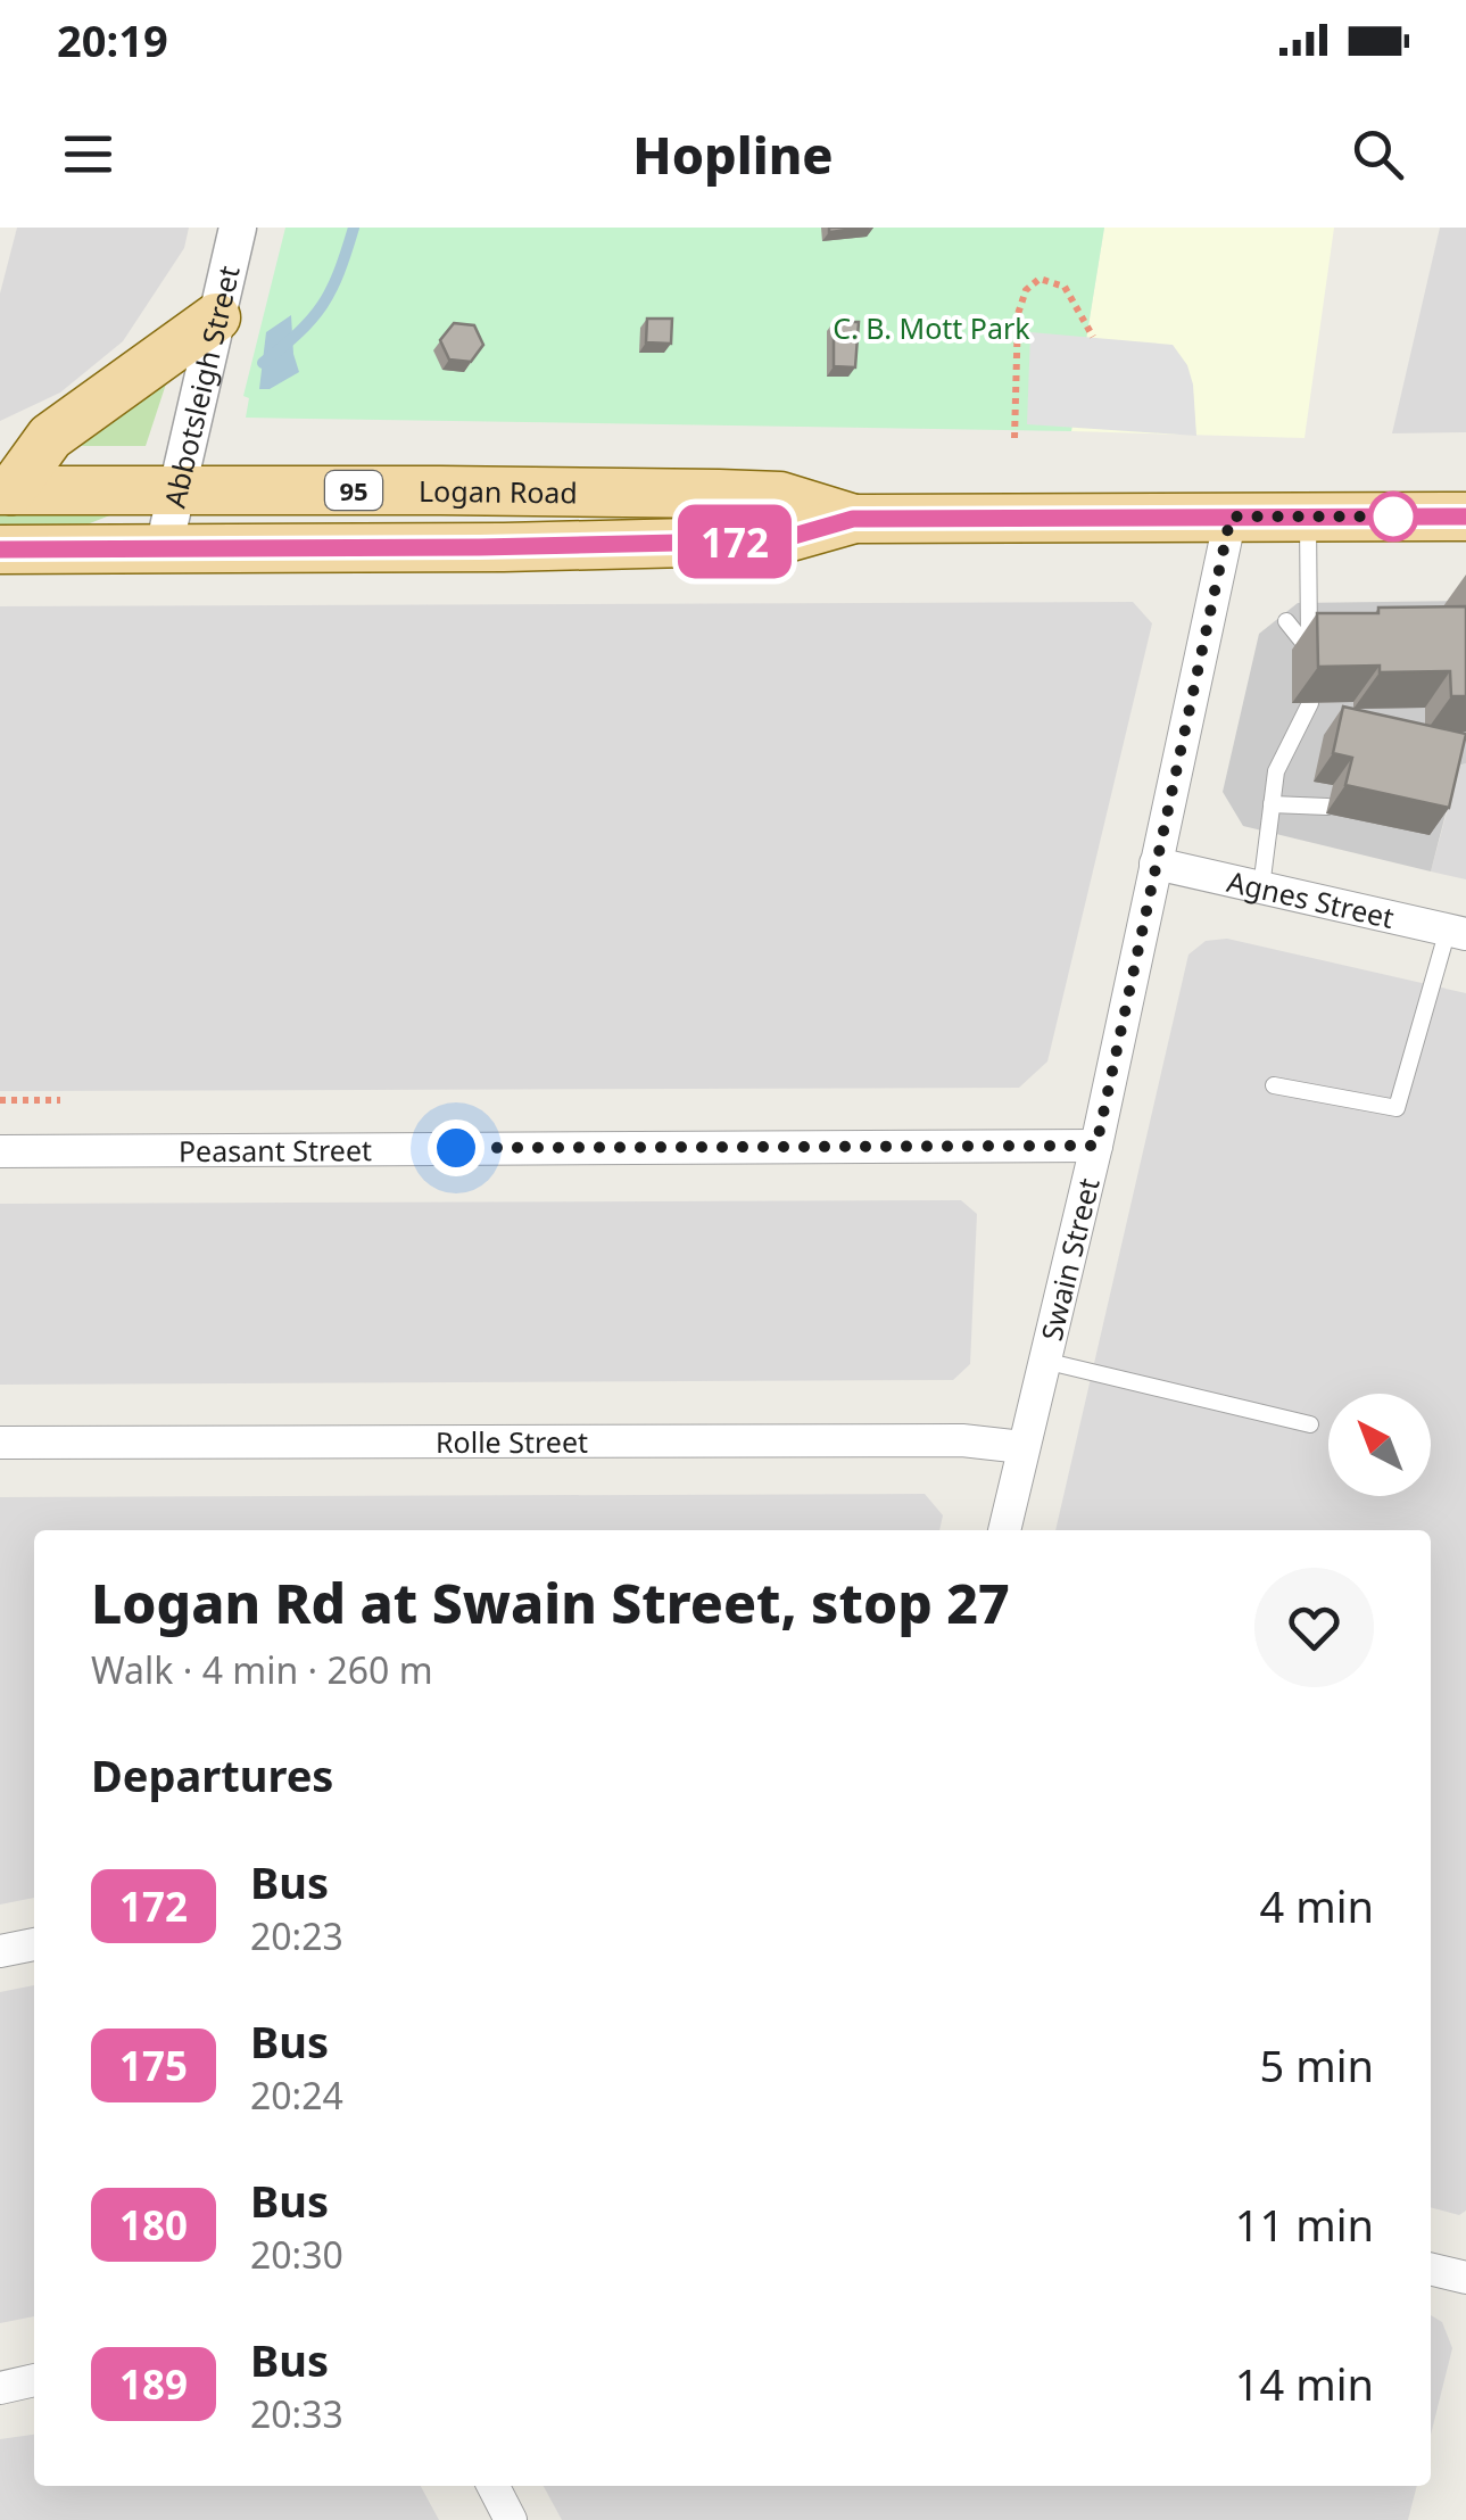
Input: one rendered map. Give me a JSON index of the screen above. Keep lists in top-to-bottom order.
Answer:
{
  "streets": {
    "main road": ["95", "Logan Road"],
    "street": [
      "Abbotsleigh Street",
      "Agnes Street",
      "Peasant Street",
      "Swain Street",
      "Rolle Street"
    ]
  },
  "crossings": [
    ["Abbotsleigh Street", "Logan Road"],
    ["Logan Road", "Swain Street"],
    ["Agnes Street", "Swain Street"],
    ["Peasant Street", "Swain Street"],
    ["Swain Street", "Rolle Street"]
  ],
  "parks": ["C. B. Mott Park"],
  "lines": ["bus line 172"],
  "north": "top left",
  "page": {
    "status": "20:19",
    "header": "Hopline",
    "on_map": "172",
    "heading": [
      ["Logan Rd at Swain Street, stop 27", "Walk · 4 min · 260 m"],
      "Departures"
    ],
    "list": [
      {
        "mark": "172",
        "name": "Bus",
        "note": "20:23",
        "value": "4 min"
      },
      {
        "mark": "175",
        "name": "Bus",
        "note": "20:24",
        "value": "5 min"
      },
      {
        "mark": "180",
        "name": "Bus",
        "note": "20:30",
        "value": "11 min"
      },
      {
        "mark": "189",
        "name": "Bus",
        "note": "20:33",
        "value": "14 min"
      }
    ]
  }
}
